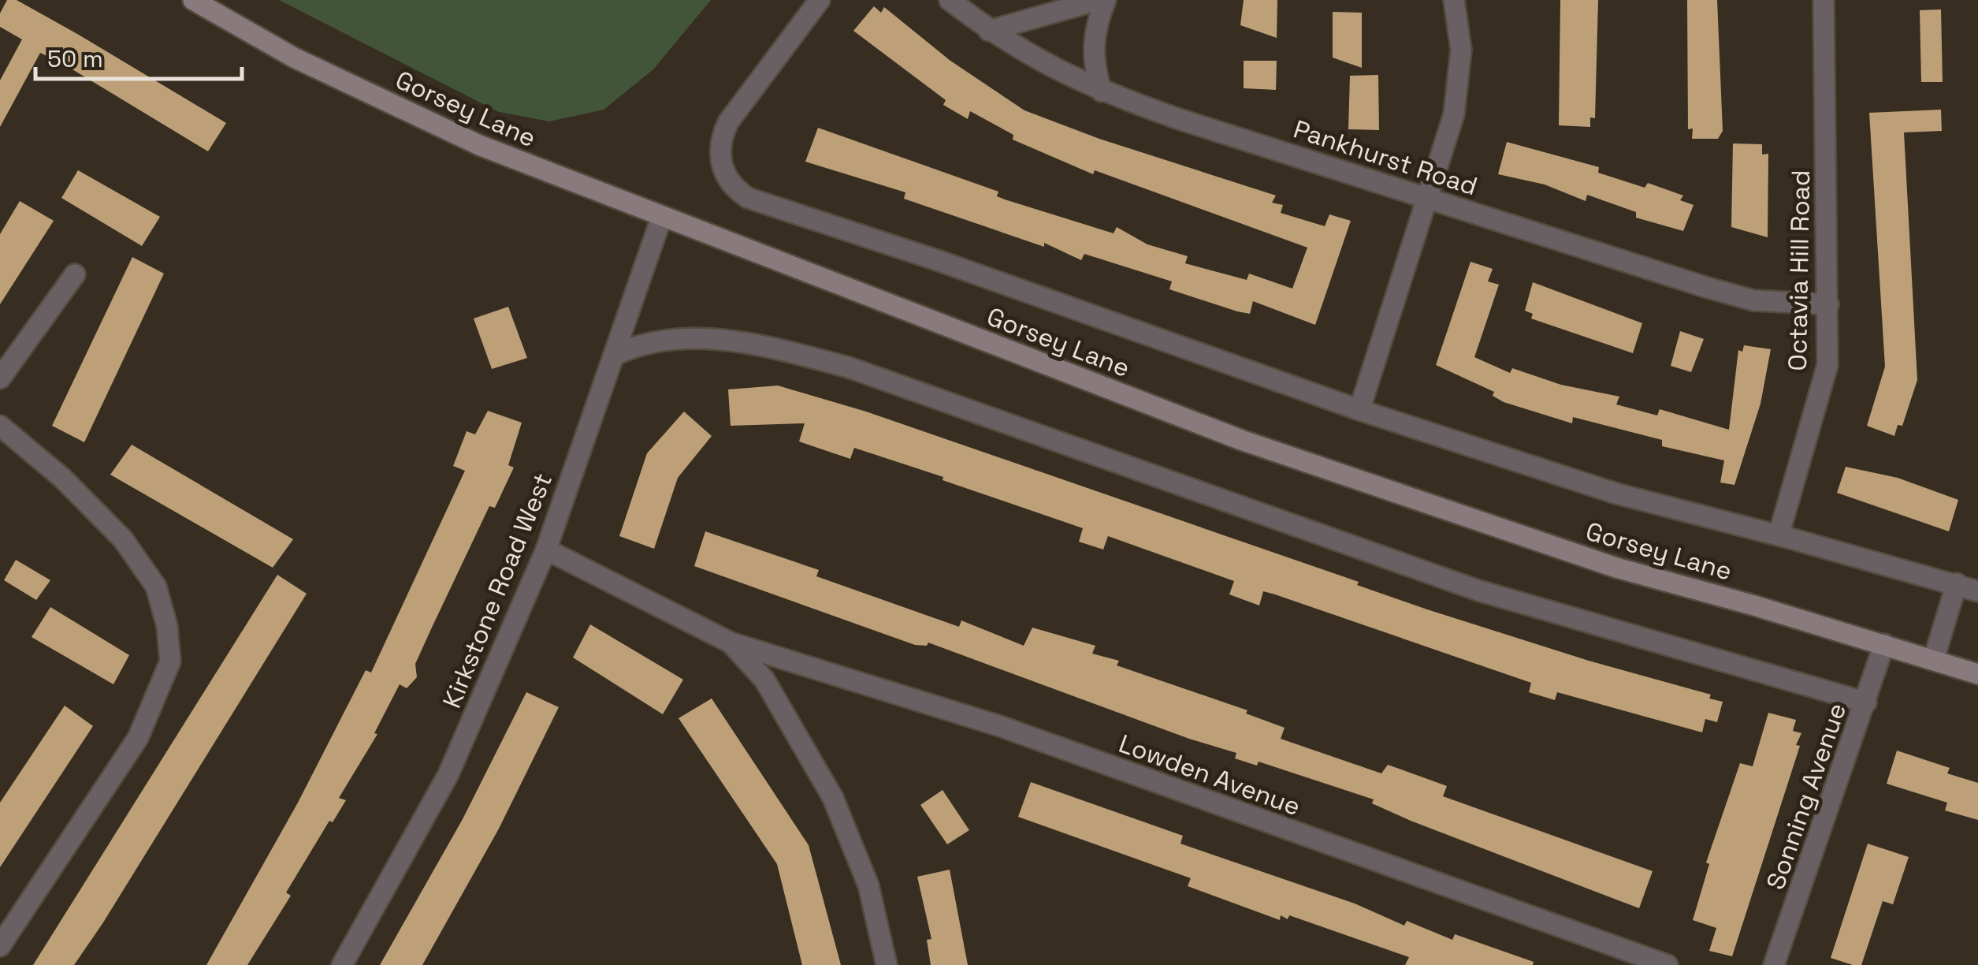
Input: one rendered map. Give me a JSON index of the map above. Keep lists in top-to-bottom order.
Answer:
{
  "streets": {
    "main road": ["Gorsey Lane"],
    "street": [
      "Pankhurst Road",
      "Octavia Hill Road",
      "Kirkstone Road West",
      "Lowden Avenue",
      "Sonning Avenue"
    ]
  },
  "crossings": [
    ["Gorsey Lane", "Octavia Hill Road"],
    ["Gorsey Lane", "Kirkstone Road West"],
    ["Gorsey Lane", "Sonning Avenue"],
    ["Pankhurst Road", "Octavia Hill Road"]
  ],
  "scale_bar": "50 m"
}
